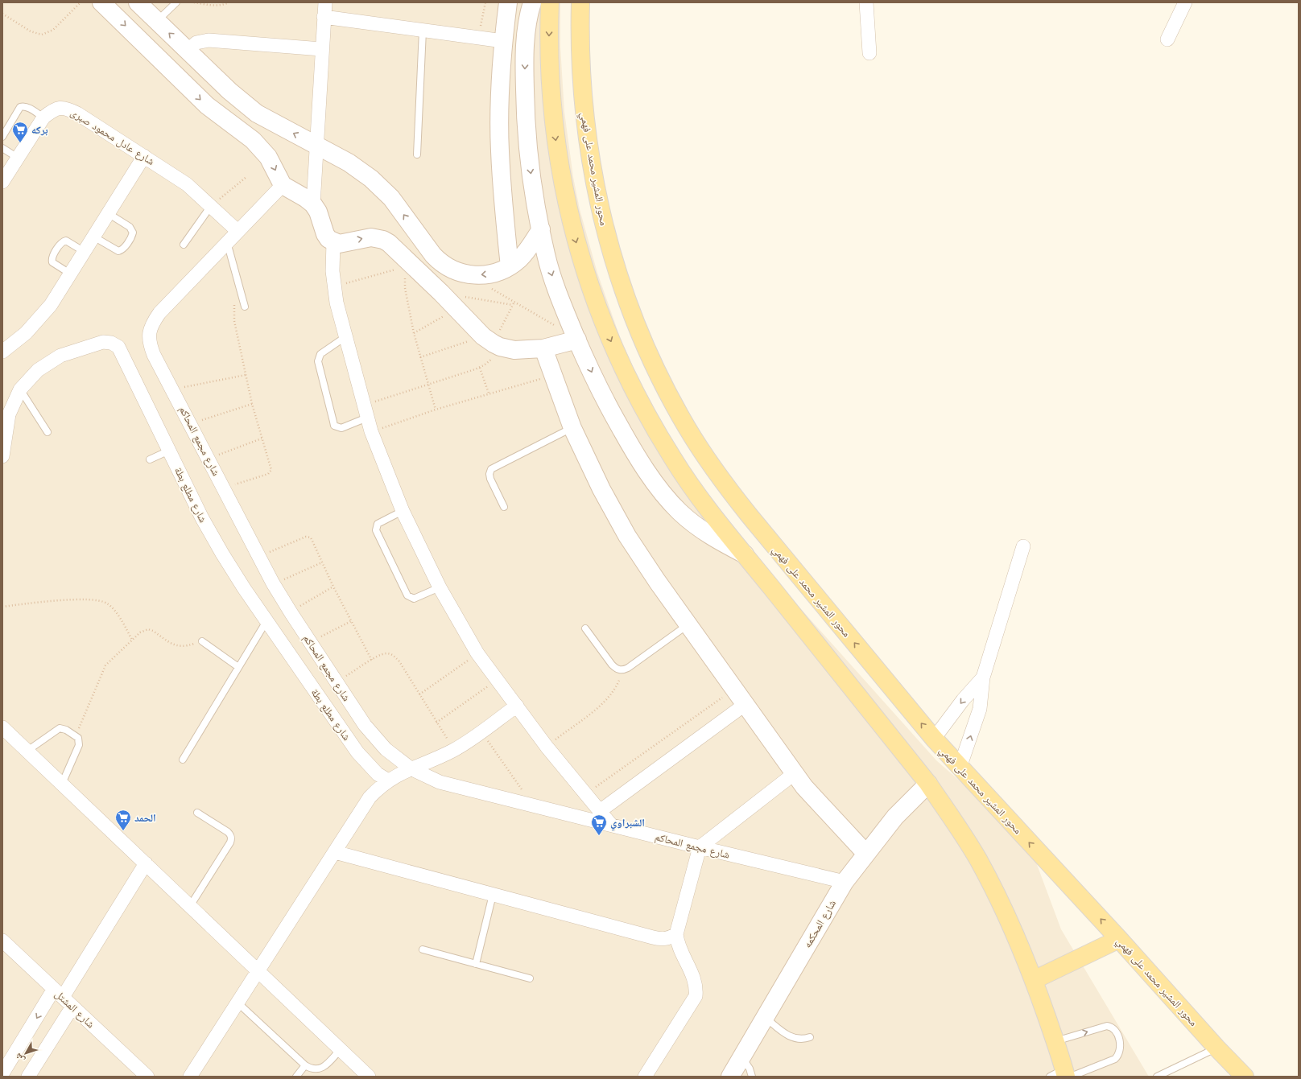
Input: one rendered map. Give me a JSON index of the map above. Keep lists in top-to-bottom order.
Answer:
{
  "streets": {
    "main road": ["محور المشير محمد على فهمي"],
    "street": [
      "شارع عادل محمود صبرى",
      "شارع مجمع المحاكم",
      "شارع مطلع بطة",
      "شارع المحكمه",
      "شارع المشتل"
    ]
  },
  "crossings": [
    ["شارع عادل محمود صبرى", "شارع مجمع المحاكم"],
    ["شارع مجمع المحاكم", "شارع المحكمه"]
  ],
  "places": {
    "supermarket": ["بركه", "الحمد", "الشبراوي"]
  },
  "north": "bottom left"
}
